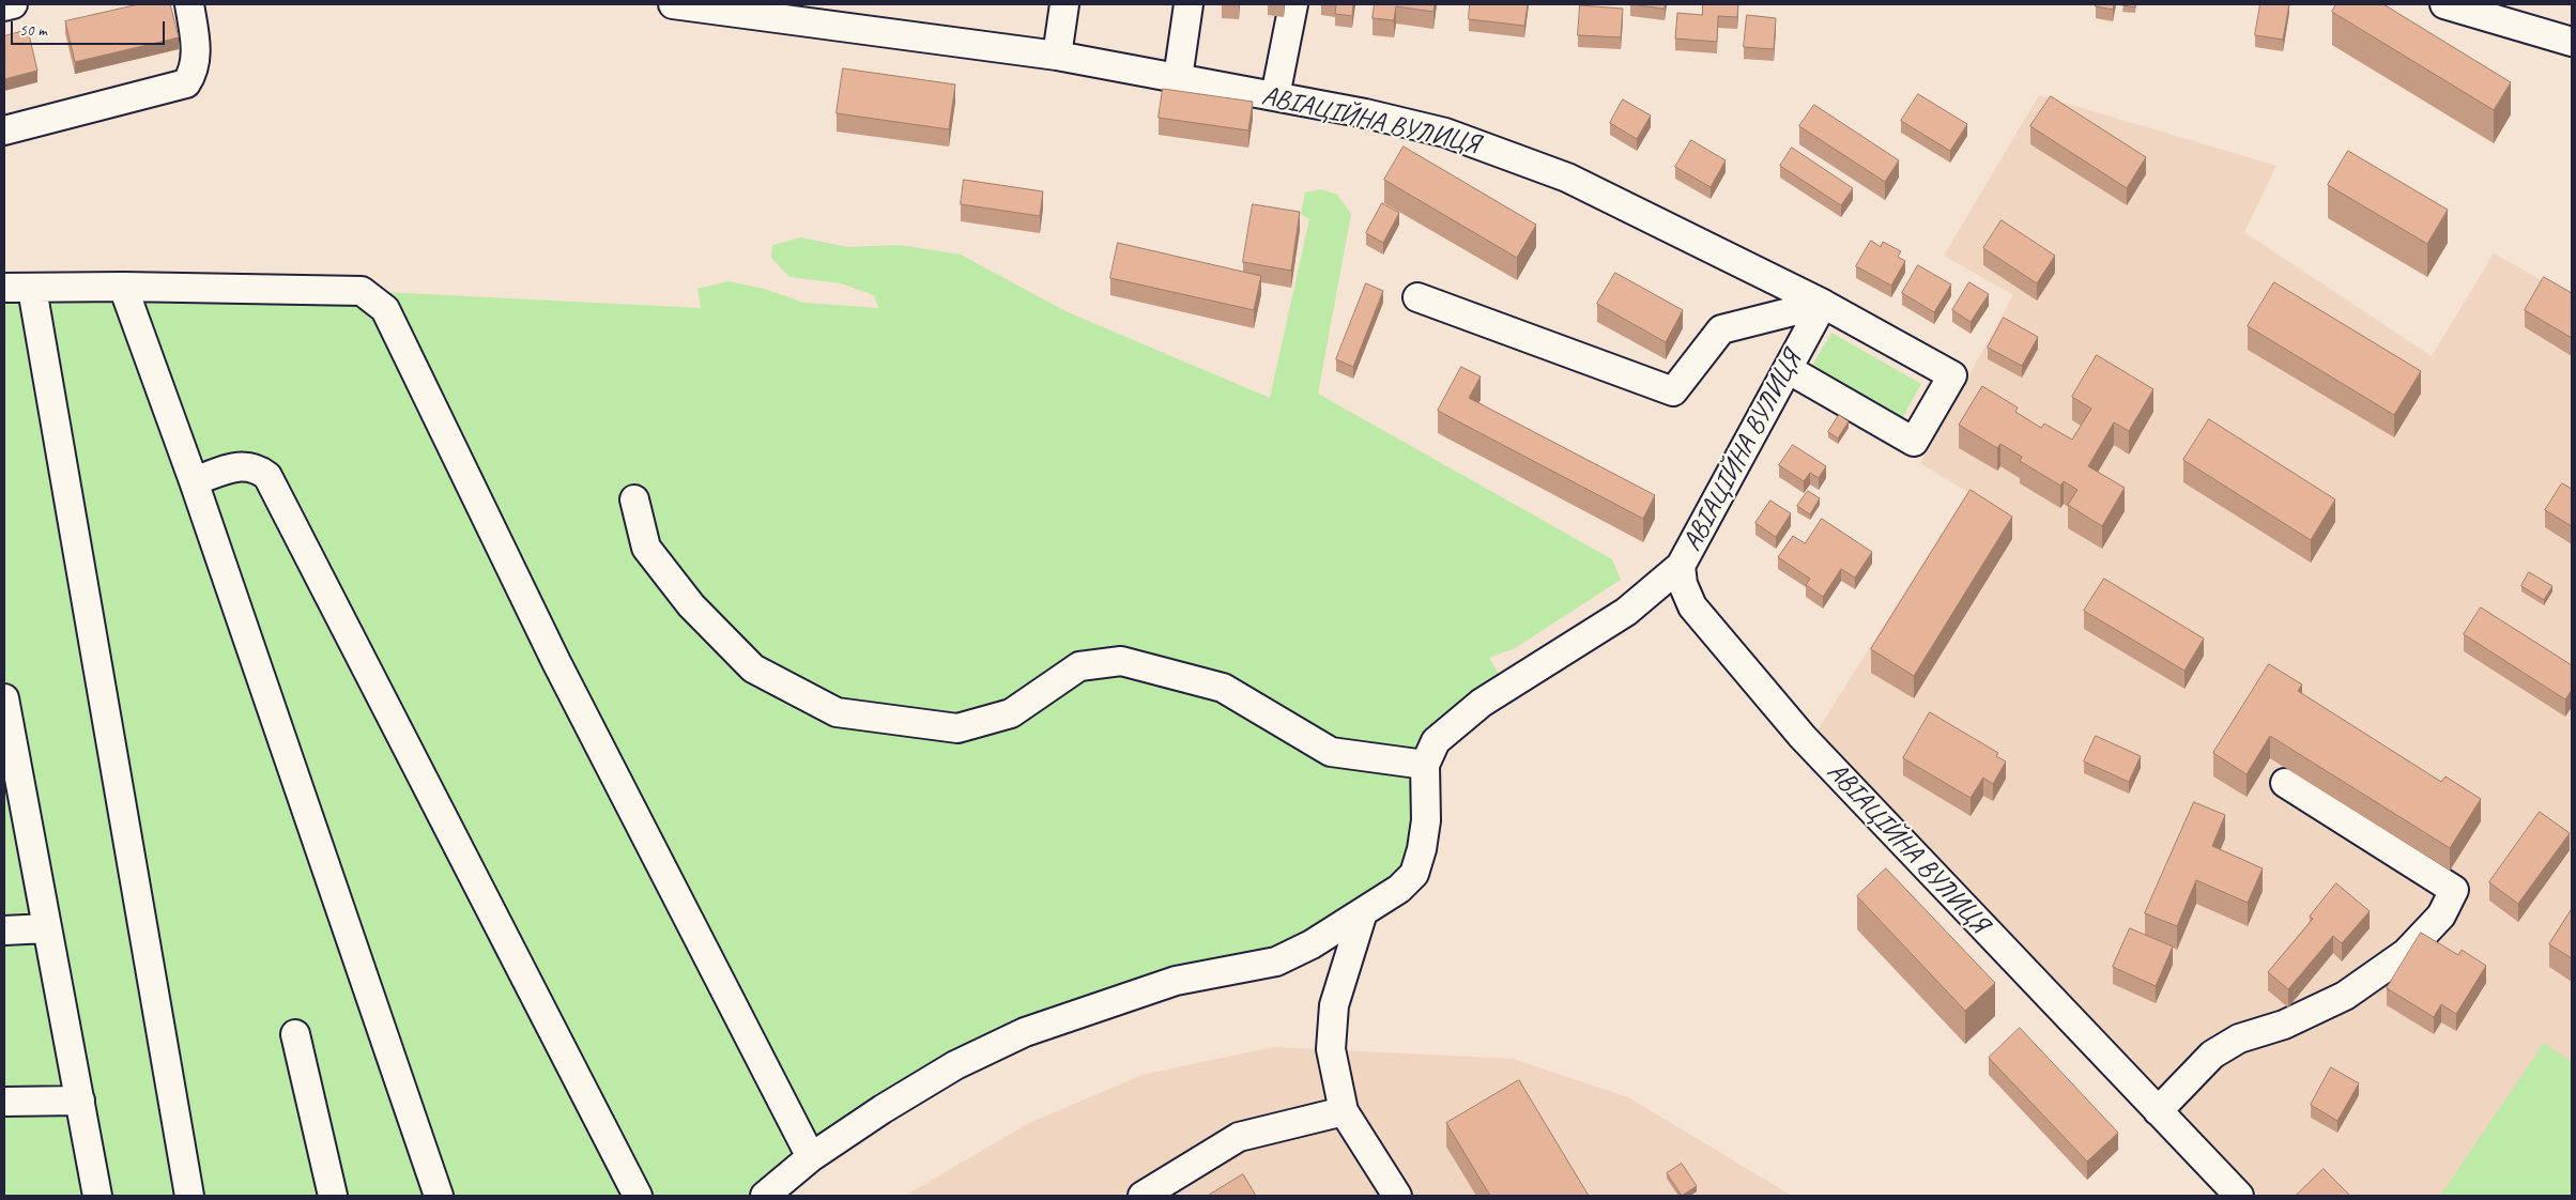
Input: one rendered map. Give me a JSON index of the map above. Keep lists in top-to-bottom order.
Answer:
{
  "streets": {
    "street": ["АВІАЦІЙНА ВУЛИЦЯ"]
  },
  "scale_bar": "50 m"
}
